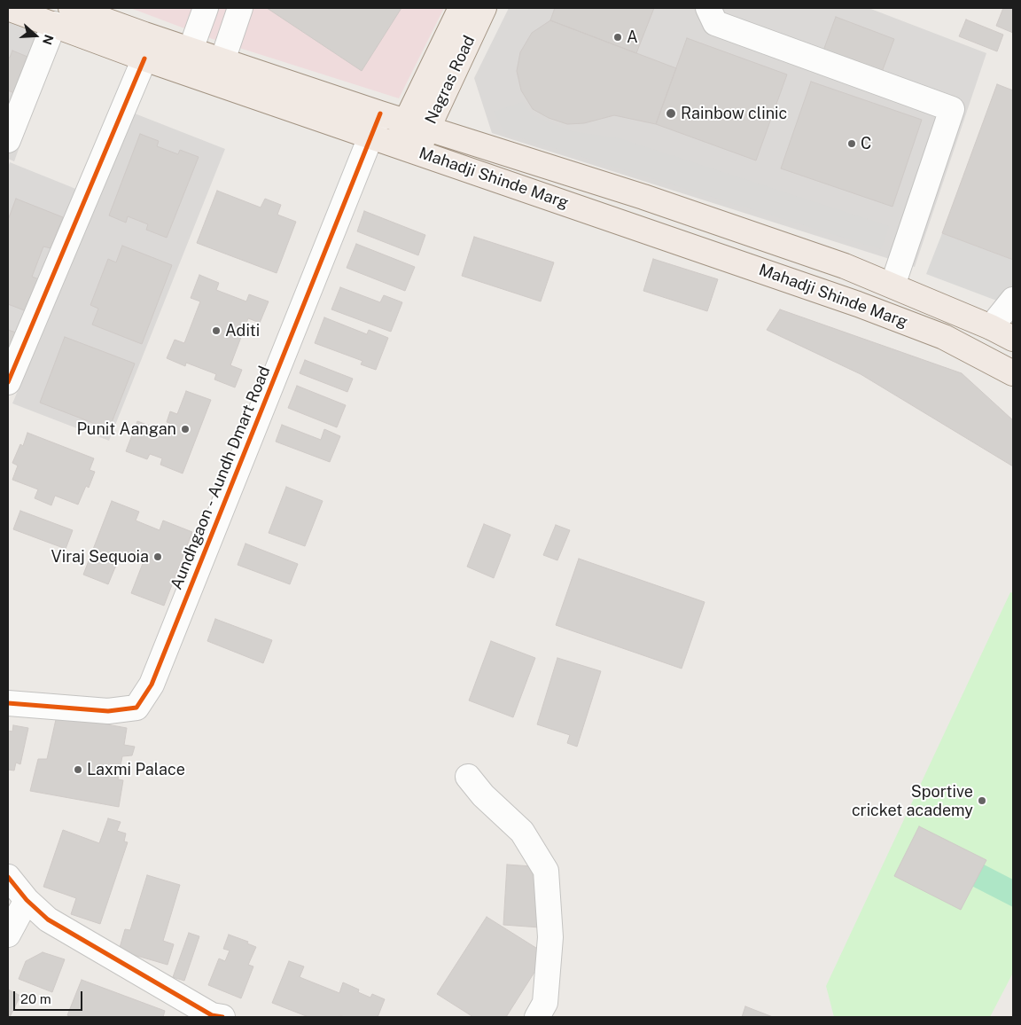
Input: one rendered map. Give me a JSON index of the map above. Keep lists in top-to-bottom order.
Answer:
{
  "streets": {
    "main road": ["Nagras Road", "Mahadji Shinde Marg"],
    "street": ["Aundhgaon - Aundh Dmart Road"]
  },
  "crossings": [
    ["Nagras Road", "Mahadji Shinde Marg"],
    ["Mahadji Shinde Marg", "Aundhgaon - Aundh Dmart Road"]
  ],
  "places": [
    "A",
    "Rainbow clinic",
    "C",
    "Aditi",
    "Punit Aangan",
    "Viraj Sequoia",
    "Laxmi Palace",
    "Sportive cricket academy"
  ],
  "scale_bar": "20 m",
  "north": "right"
}
